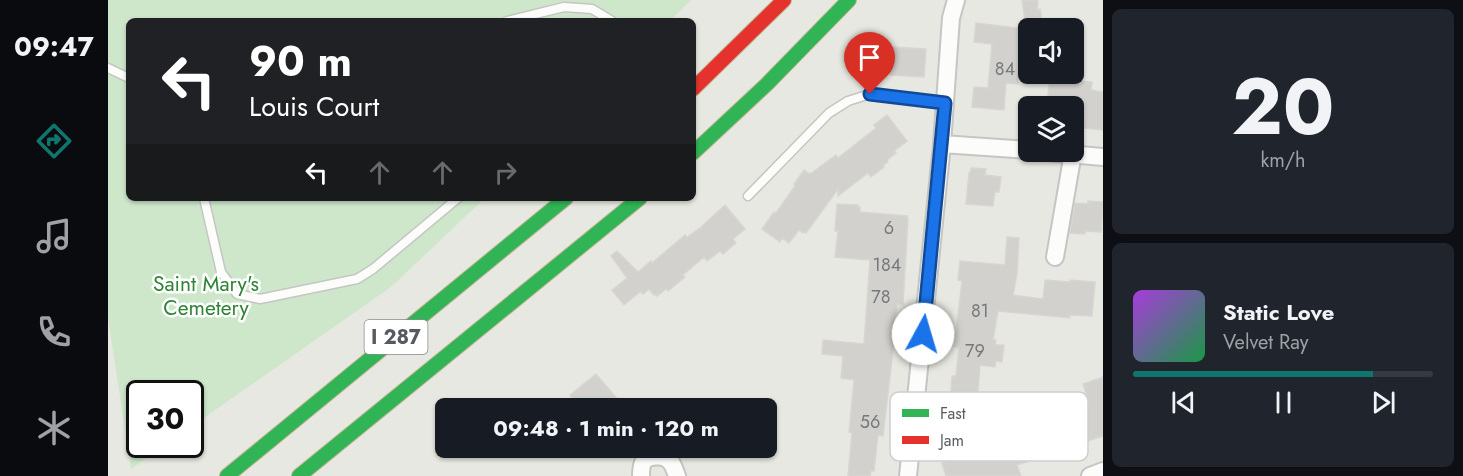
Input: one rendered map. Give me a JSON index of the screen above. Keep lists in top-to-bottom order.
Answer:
{
  "streets": {
    "highway": ["I 287"]
  },
  "parks": ["Saint Mary's Cemetery"],
  "house_numbers": [
    "84",
    "6",
    "184",
    "78",
    "81",
    "79",
    "56"
  ],
  "legend": ["Fast", "Jam"],
  "page": {
    "tabs": "09:47",
    "tile": ["20", "km/h"],
    "turn": ["90 m", "Louis Court"],
    "song": ["Static Love", "Velvet Ray"],
    "limit": "30",
    "trip": "09:48 · 1 min · 120 m"
  }
}
